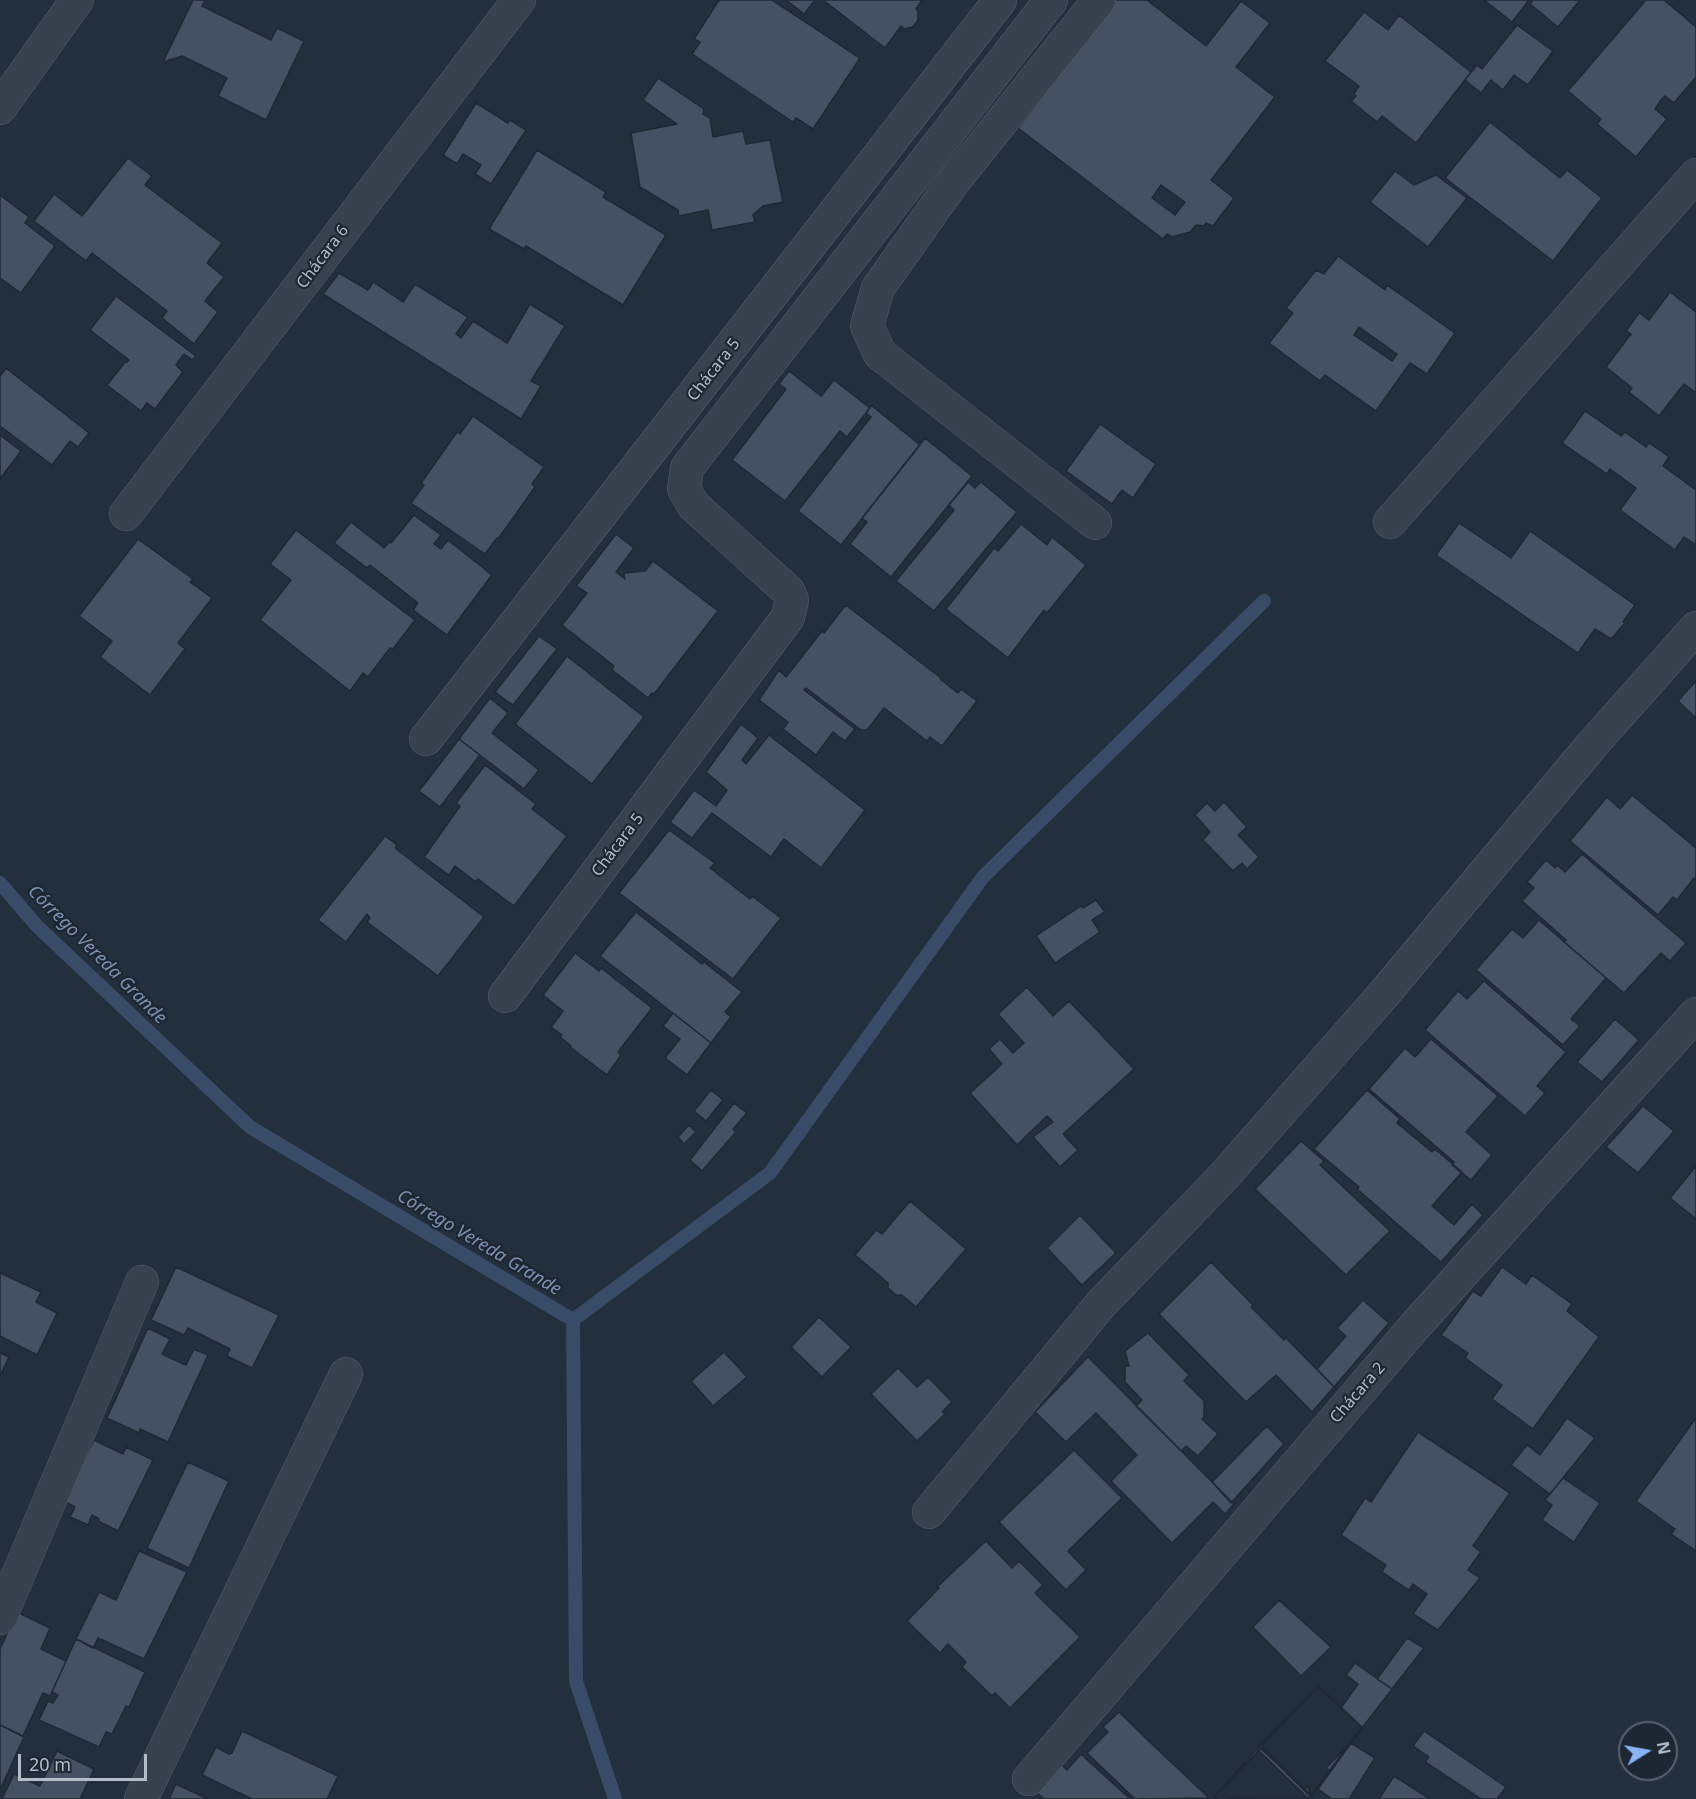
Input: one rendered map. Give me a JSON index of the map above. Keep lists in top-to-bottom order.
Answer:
{
  "streets": {
    "street": ["Chácara 6", "Chácara 5", "Chácara 2"]
  },
  "water": ["Córrego Vereda Grande"],
  "scale_bar": "20 m",
  "north": "right"
}
